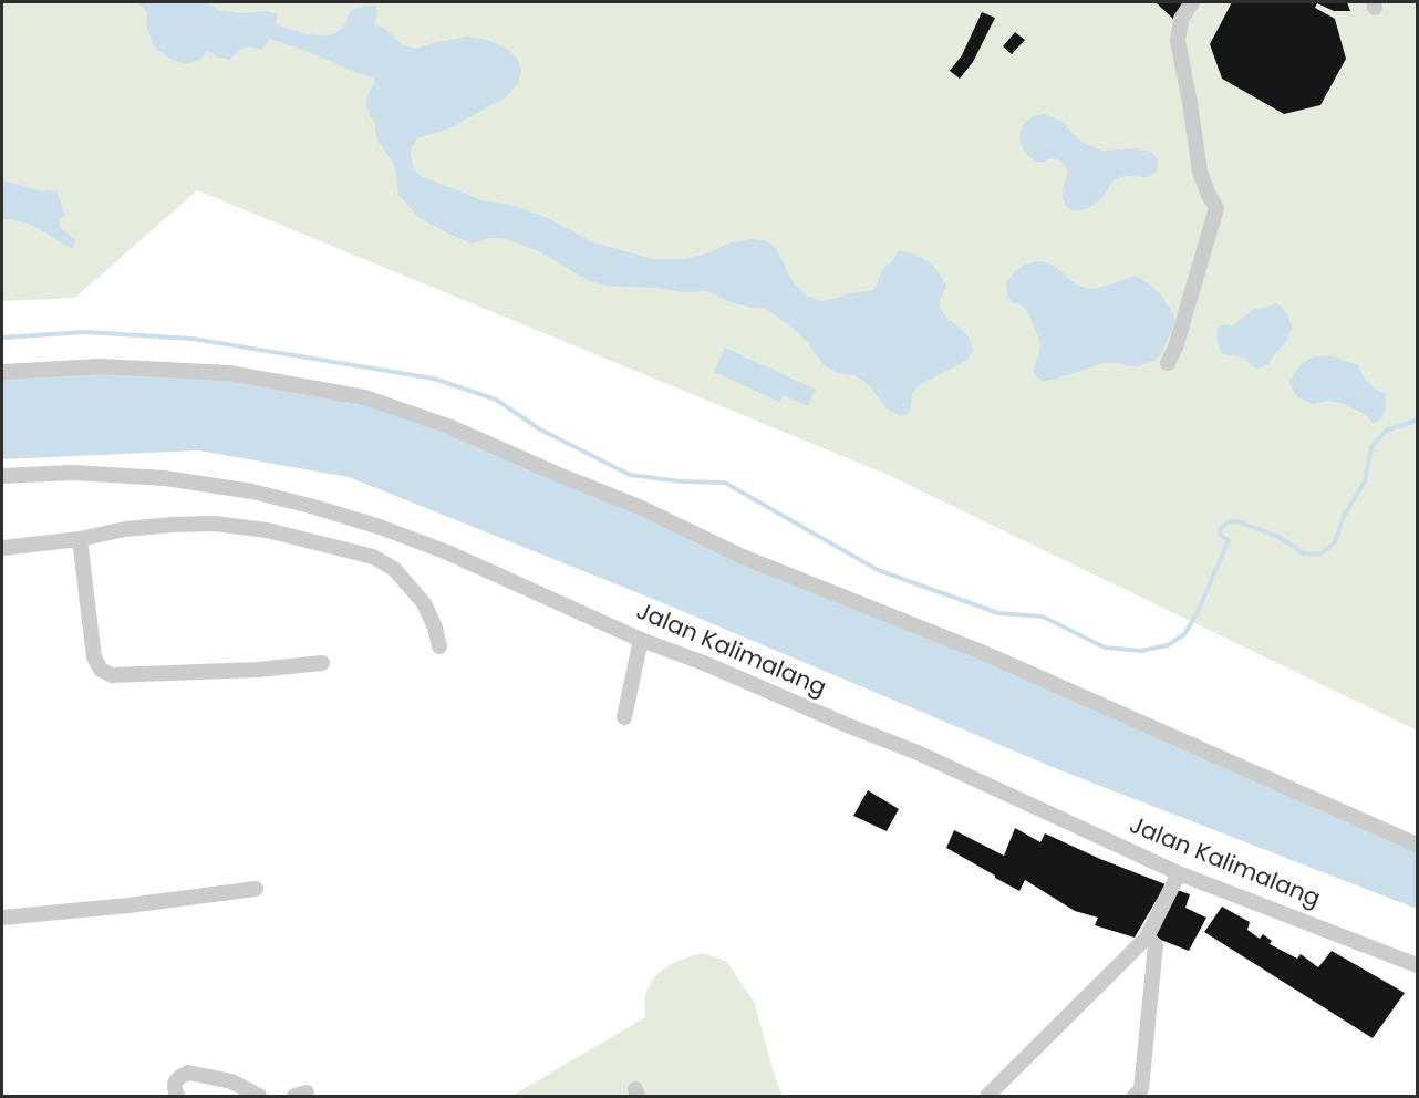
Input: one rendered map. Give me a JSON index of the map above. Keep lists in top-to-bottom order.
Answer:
{
  "streets": {
    "street": ["Jalan Kalimalang"]
  }
}
